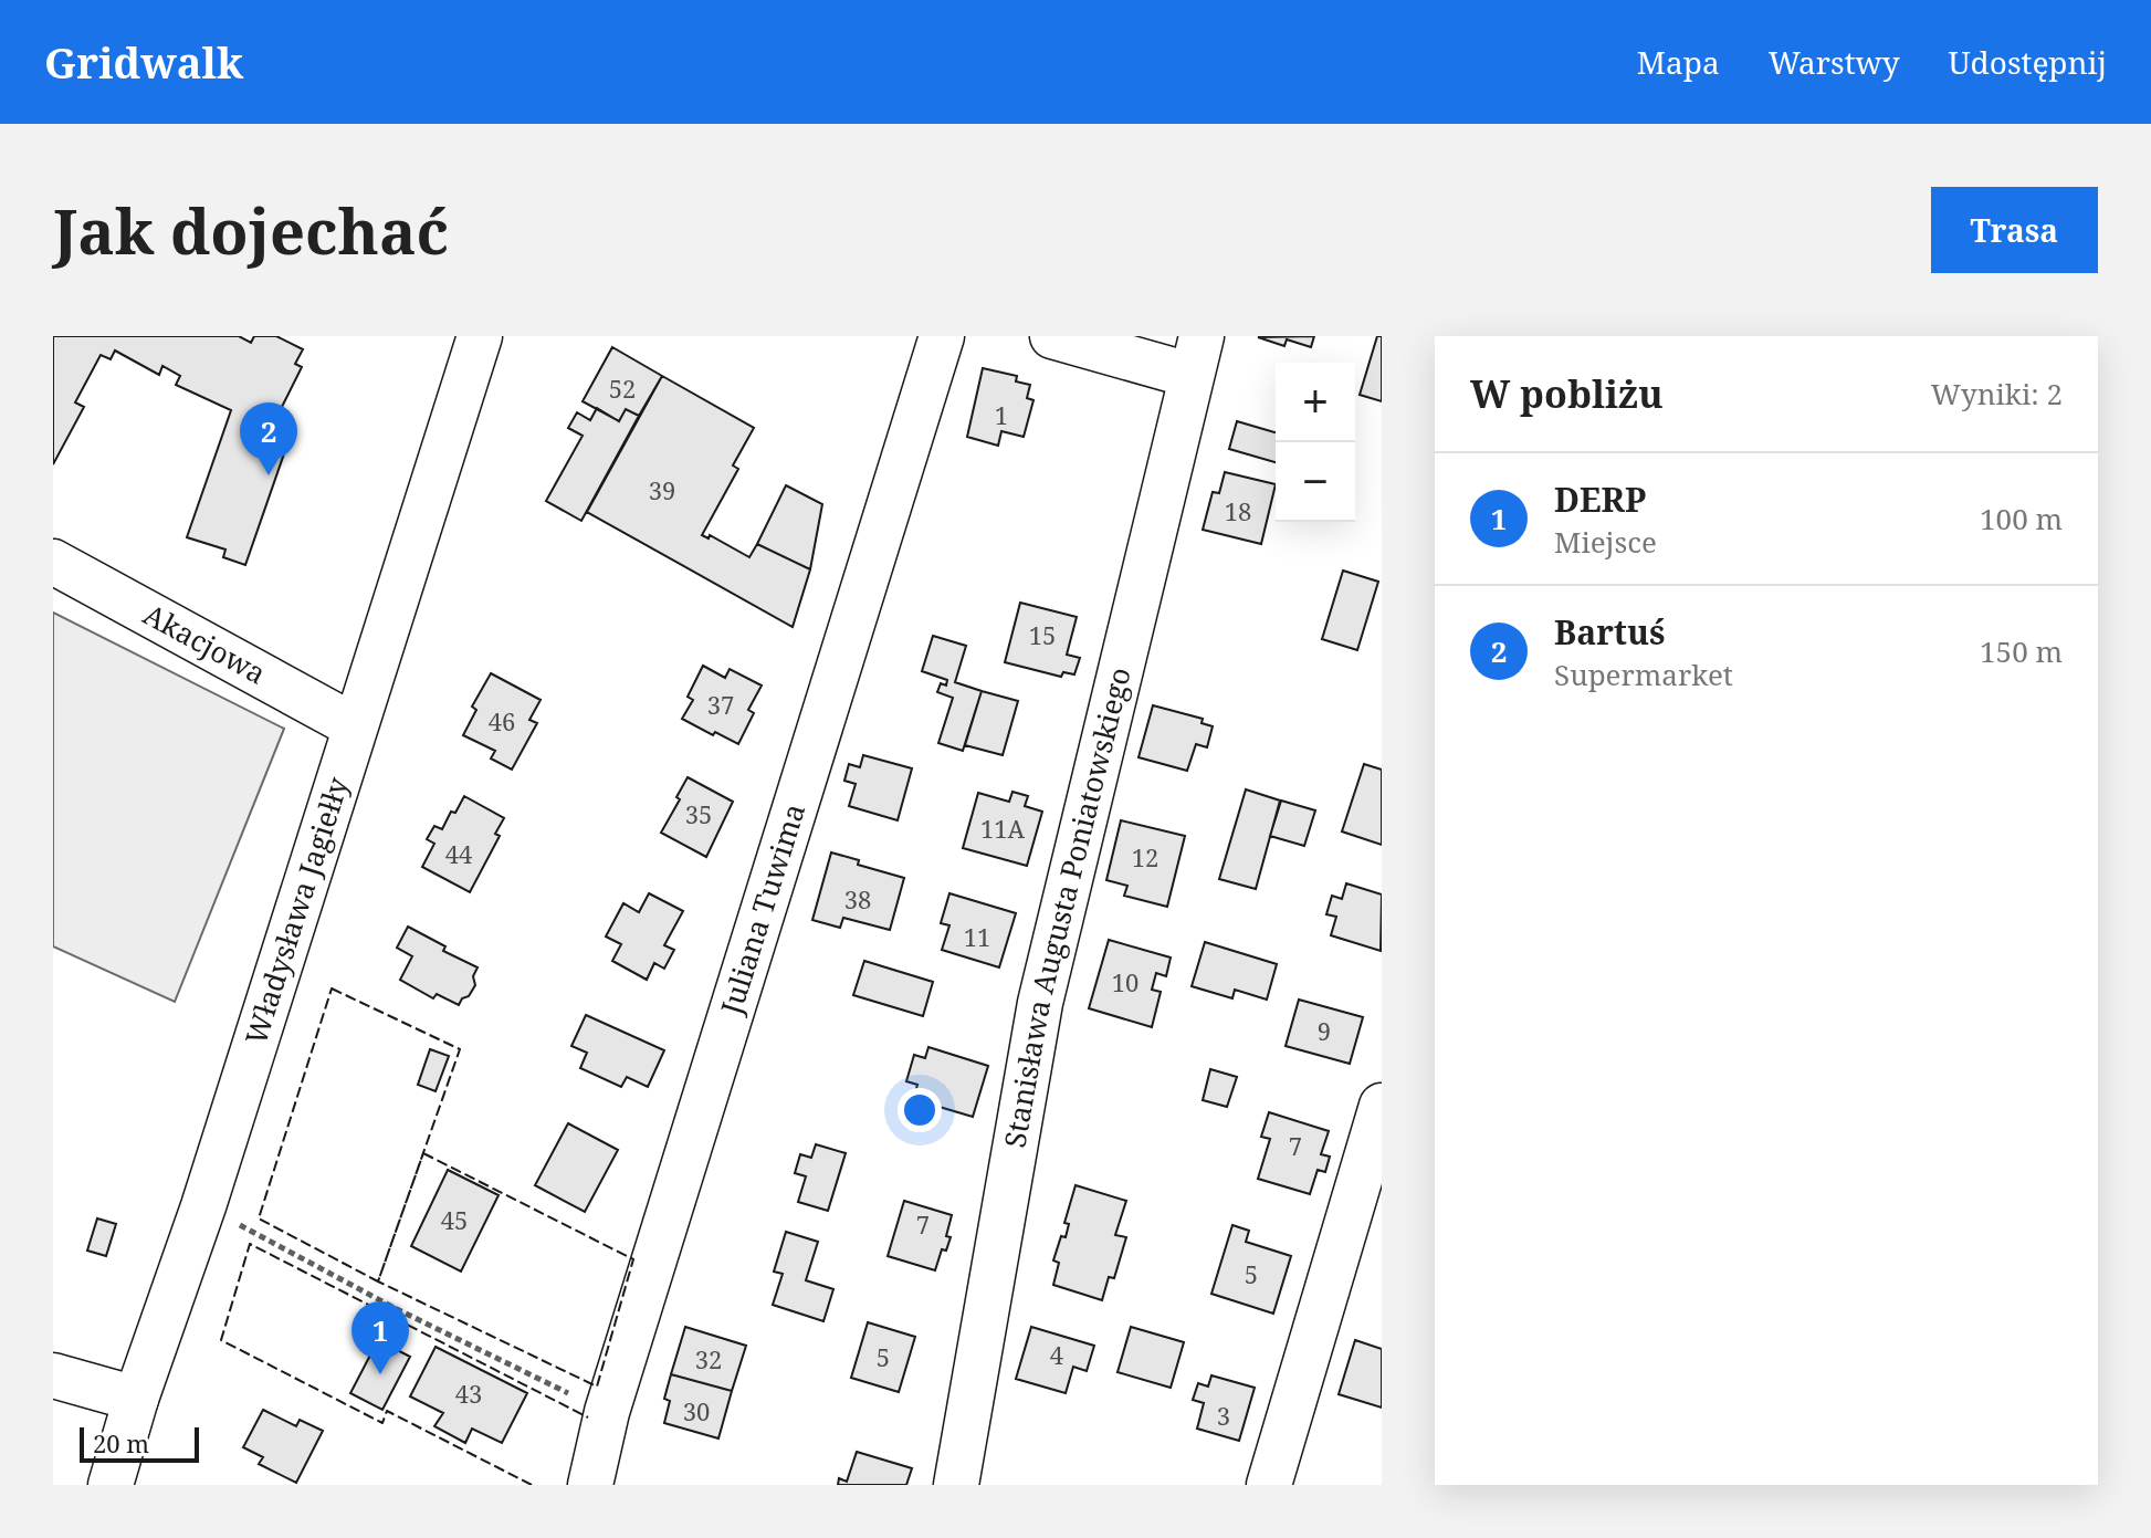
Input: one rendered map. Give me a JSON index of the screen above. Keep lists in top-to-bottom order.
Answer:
{
  "streets": {
    "street": [
      "Akacjowa",
      "Stanisława Augusta Poniatowskiego",
      "Juliana Tuwima",
      "Władysława Jagiełły"
    ]
  },
  "crossings": [
    ["Akacjowa", "Władysława Jagiełły"]
  ],
  "house_numbers": [
    "52",
    "1",
    "39",
    "18",
    "15",
    "37",
    "46",
    "35",
    "11A",
    "44",
    "12",
    "38",
    "11",
    "10",
    "9",
    "7",
    "45",
    "7",
    "5",
    "4",
    "5",
    "32",
    "43",
    "30",
    "3"
  ],
  "scale_bar": "20 m",
  "page": {
    "header": "Gridwalk",
    "nav": ["Mapa", "Warstwy", "Udostępnij"],
    "buttons": "Trasa",
    "title": "Jak dojechać",
    "heading": ["W pobliżu", "Wyniki: 2"],
    "map_buttons": ["+", "−"],
    "pins": ["2", "1"],
    "list": [
      {
        "mark": "1",
        "name": "DERP",
        "note": "Miejsce",
        "value": "100 m"
      },
      {
        "mark": "2",
        "name": "Bartuś",
        "note": "Supermarket",
        "value": "150 m"
      }
    ],
    "scale": "20 m"
  }
}
